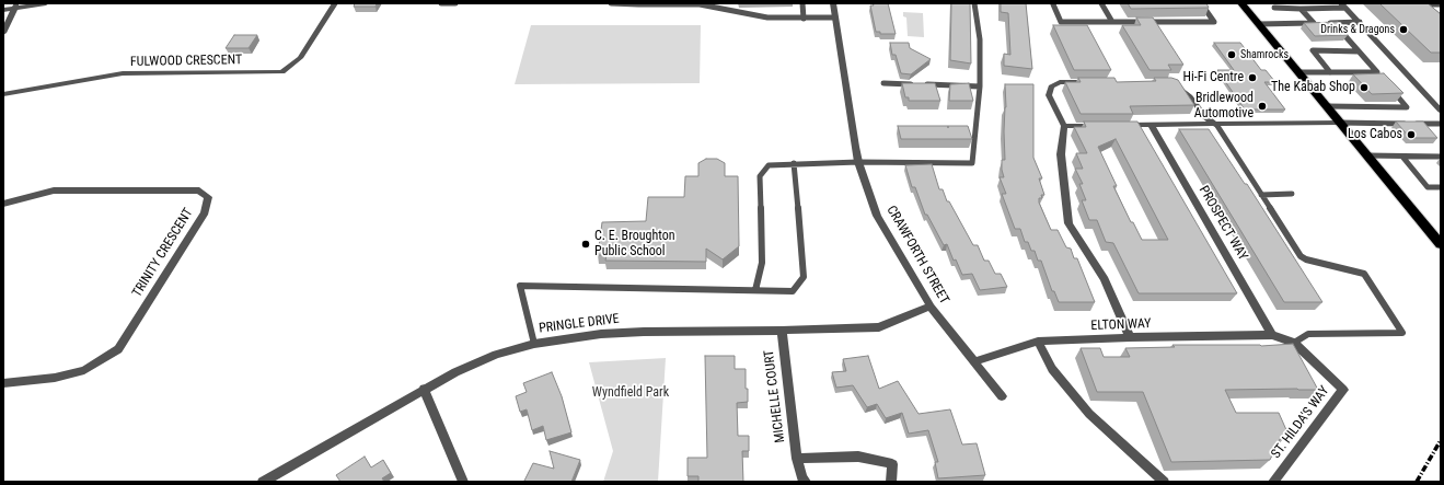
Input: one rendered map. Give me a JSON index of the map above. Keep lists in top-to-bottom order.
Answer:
{
  "streets": {
    "street": [
      "FULWOOD CRESCENT",
      "PROSPECT WAY",
      "TRINITY CRESCENT",
      "CRAWFORTH STREET",
      "PRINGLE DRIVE",
      "ELTON WAY",
      "MICHELLE COURT",
      "ST. HILDA'S WAY"
    ]
  },
  "crossings": [
    ["PROSPECT WAY", "ELTON WAY"],
    ["PROSPECT WAY", "ST. HILDA'S WAY"],
    ["CRAWFORTH STREET", "PRINGLE DRIVE"],
    ["CRAWFORTH STREET", "ELTON WAY"],
    ["PRINGLE DRIVE", "MICHELLE COURT"],
    ["ELTON WAY", "ST. HILDA'S WAY"]
  ],
  "parks": ["Wyndfield Park"],
  "places": [
    "Drinks & Dragons",
    "Shamrocks",
    "Hi-Fi Centre",
    "The Kabab Shop",
    "Bridlewood Automotive",
    "Los Cabos",
    "C. E. Broughton Public School"
  ]
}
